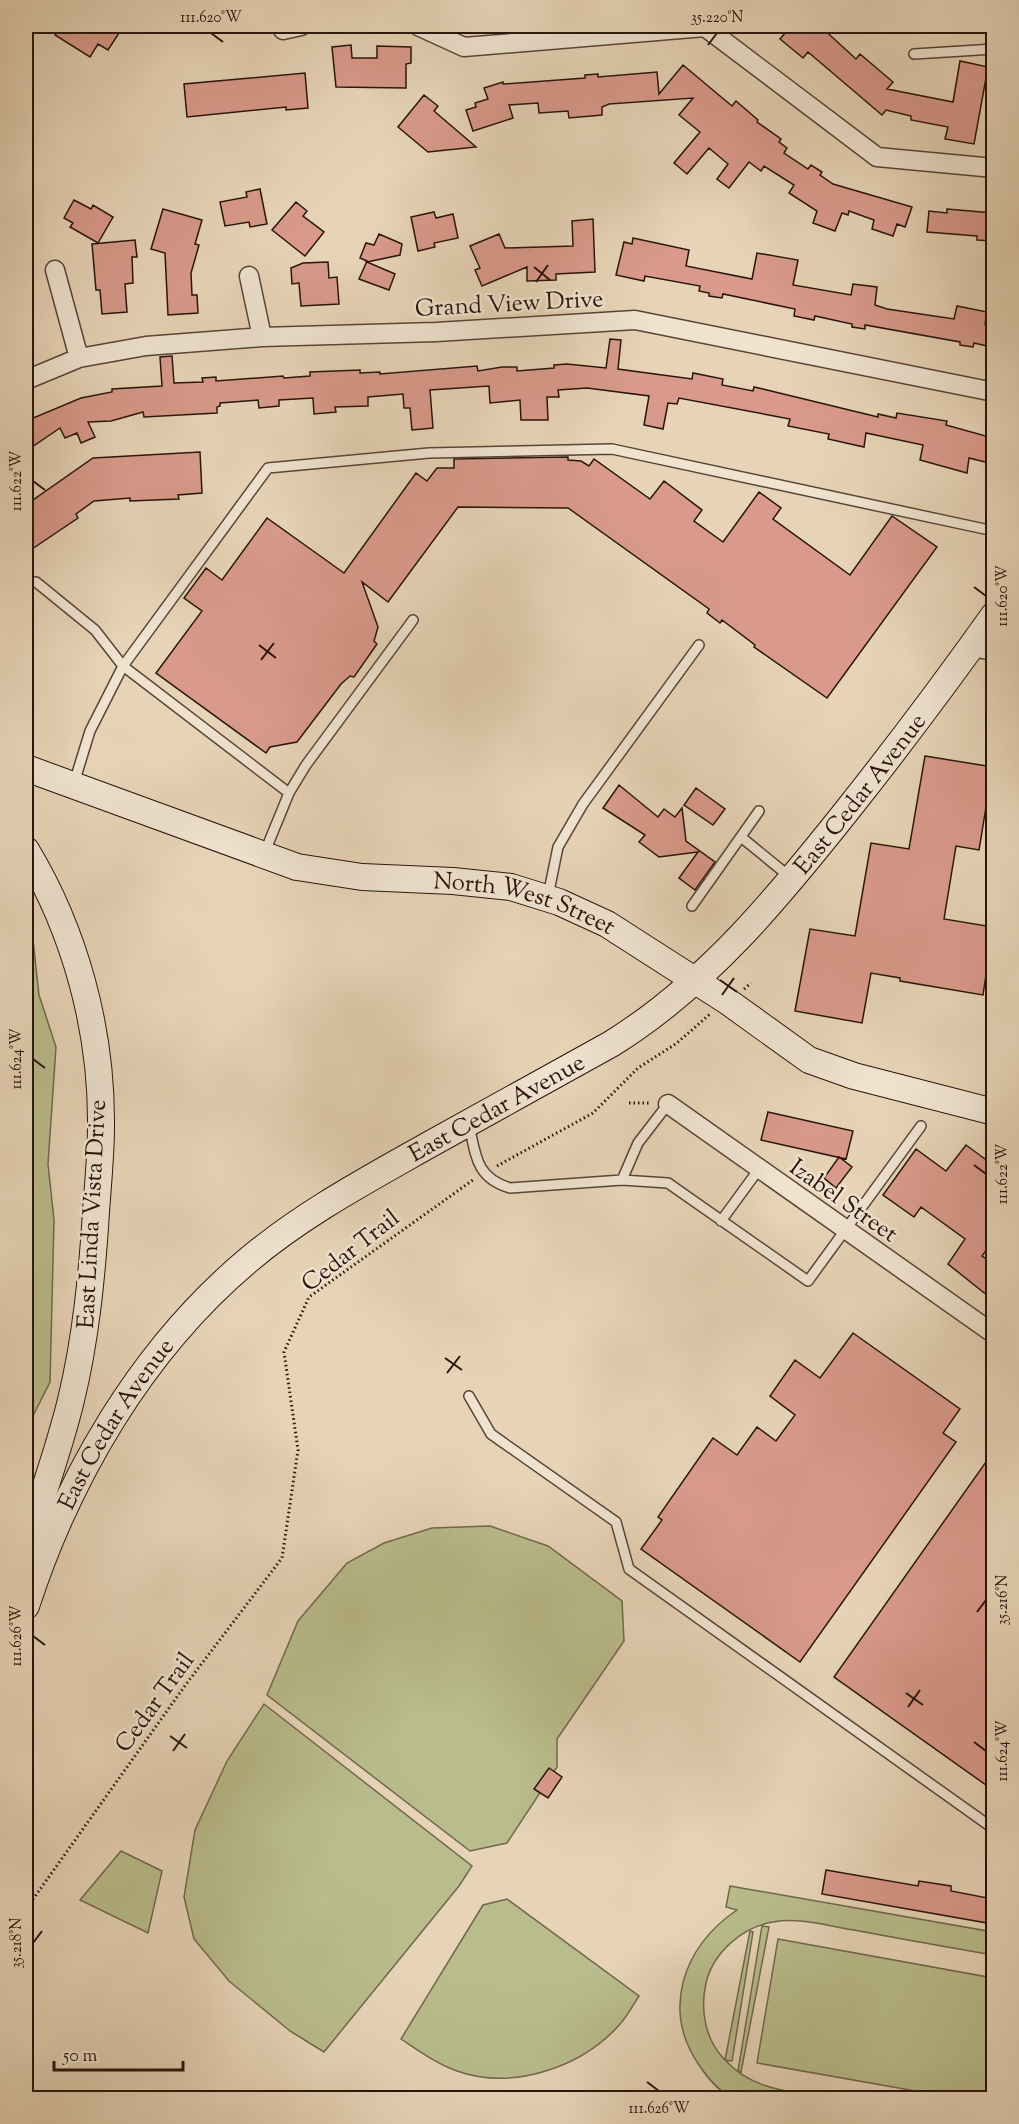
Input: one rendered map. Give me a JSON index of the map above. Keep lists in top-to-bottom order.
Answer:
{
  "streets": {
    "street": [
      "Grand View Drive",
      "East Cedar Avenue",
      "North West Street",
      "Izabel Street",
      "East Linda Vista Drive"
    ],
    "path": ["Cedar Trail"]
  },
  "crossings": [
    ["East Cedar Avenue", "North West Street"]
  ],
  "scale_bar": "50 m",
  "coordinates": [
    "111.620°W",
    "35.220°N",
    "111.622°W",
    "111.624°W",
    "35.216°N",
    "111.626°W",
    "35.218°N"
  ]
}
